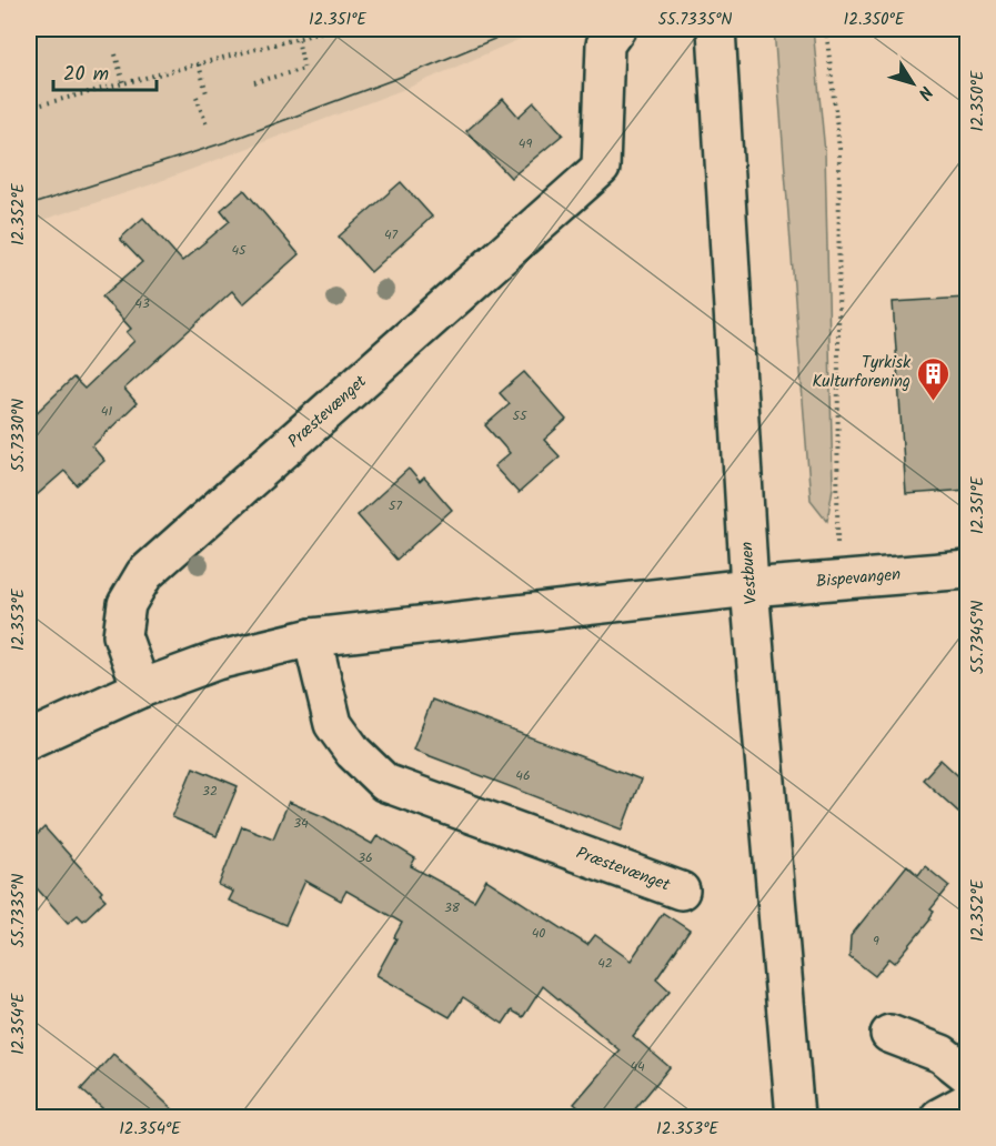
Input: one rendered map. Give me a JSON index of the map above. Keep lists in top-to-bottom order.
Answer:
{
  "streets": {
    "street": ["Præstevænget", "Vestbuen", "Bispevangen"]
  },
  "crossings": [
    ["Vestbuen", "Bispevangen"]
  ],
  "places": {
    "building": ["Tyrkisk Kulturforening"]
  },
  "house_numbers": [
    "49",
    "47",
    "45",
    "43",
    "41",
    "55",
    "57",
    "46",
    "32",
    "34",
    "36",
    "38",
    "40",
    "9",
    "42",
    "44"
  ],
  "scale_bar": "20 m",
  "north": "bottom right",
  "coordinates": [
    "12.351°E",
    "55.7335°N",
    "12.350°E",
    "12.352°E",
    "55.7330°N",
    "12.353°E",
    "55.7345°N",
    "12.354°E"
  ]
}
